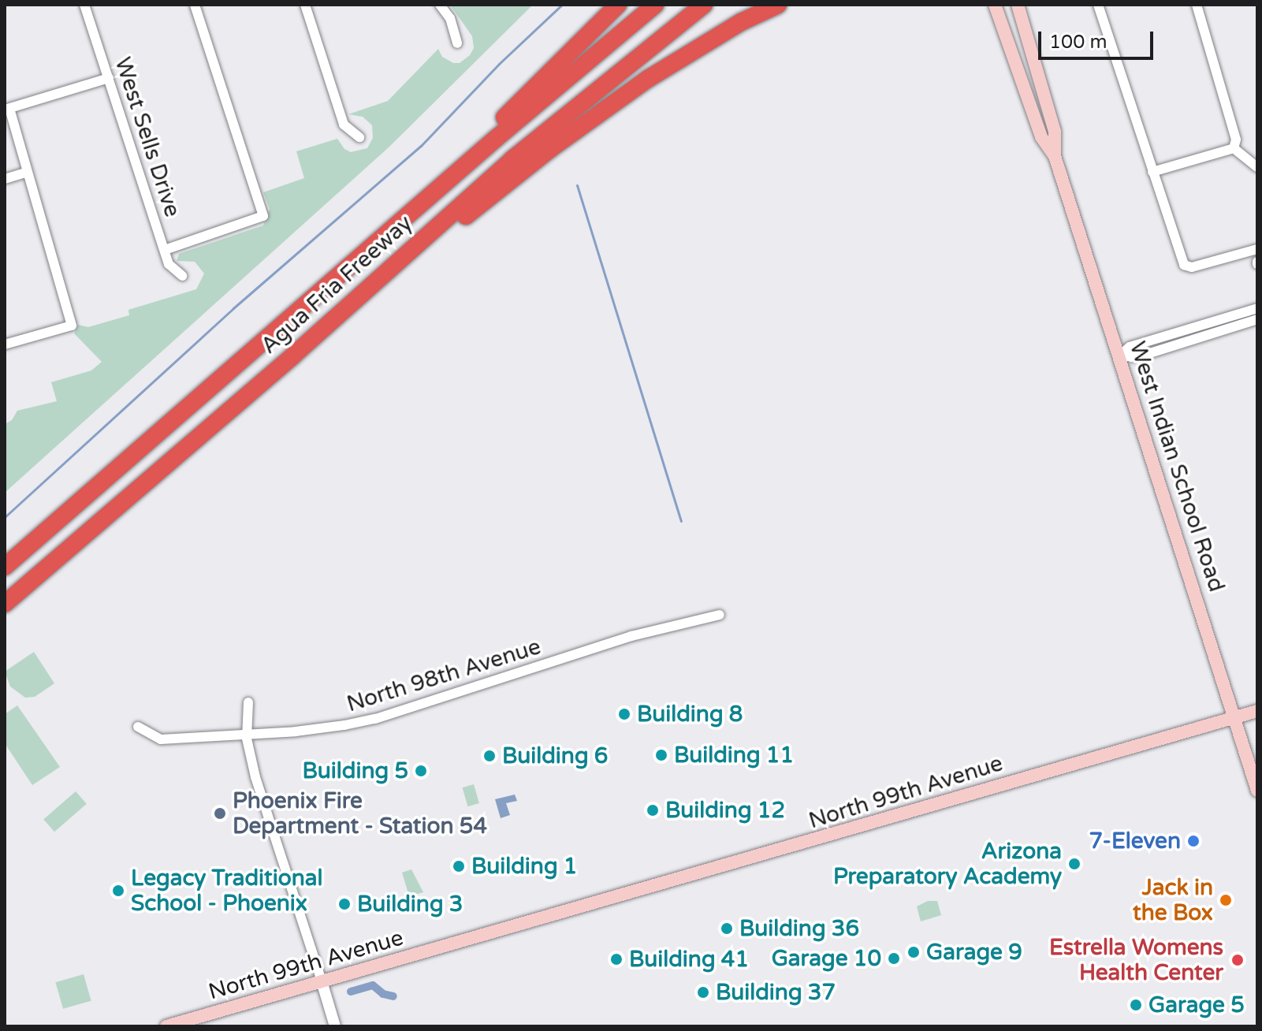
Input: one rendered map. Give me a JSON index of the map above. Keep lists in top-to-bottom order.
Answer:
{
  "streets": {
    "highway": ["Agua Fria Freeway"],
    "main road": ["West Indian School Road", "North 99th Avenue"],
    "street": ["West Sells Drive", "North 98th Avenue"]
  },
  "crossings": [
    ["West Indian School Road", "North 99th Avenue"]
  ],
  "places": [
    "Building 8",
    "Building 11",
    "Building 6",
    "Building 5",
    "Building 12",
    "Phoenix Fire Department - Station 54",
    "7-Eleven",
    "Arizona Preparatory Academy",
    "Building 1",
    "Legacy Traditional School - Phoenix",
    "Jack in the Box",
    "Building 3",
    "Building 36",
    "Garage 9",
    "Garage 10",
    "Building 41",
    "Estrella Womens Health Center",
    "Building 37",
    "Garage 5"
  ],
  "scale_bar": "100 m"
}
